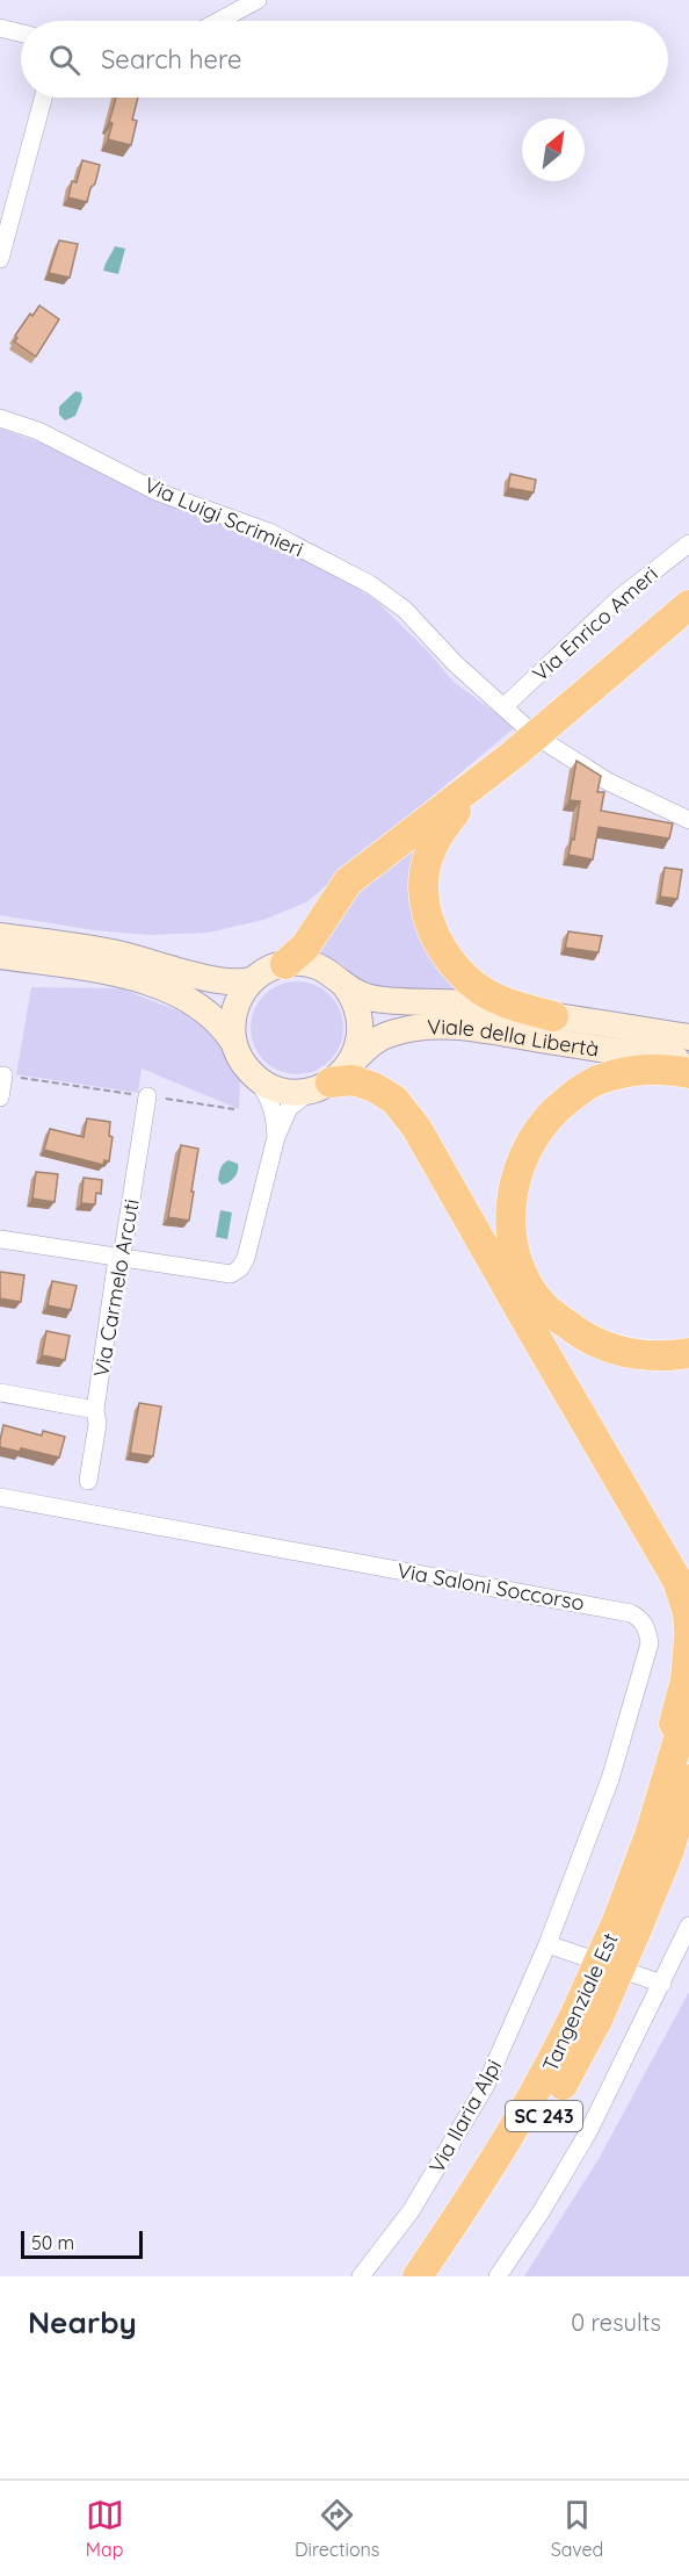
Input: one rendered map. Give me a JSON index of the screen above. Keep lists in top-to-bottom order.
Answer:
{
  "streets": {
    "highway": ["Tangenziale Est", "SC 243"],
    "main road": ["Viale della Libertà"],
    "street": [
      "Via Luigi Scrimieri",
      "Via Enrico Ameri",
      "Via Carmelo Arcuti",
      "Via Saloni Soccorso",
      "Via Ilaria Alpi"
    ]
  },
  "crossings": [
    ["Via Luigi Scrimieri", "Via Enrico Ameri"],
    ["Via Saloni Soccorso", "Via Ilaria Alpi"]
  ],
  "scale_bar": "50 m",
  "north": "top right",
  "page": {
    "search": "Search here",
    "scale": "50 m",
    "heading": ["Nearby", "0 results"],
    "nav": ["Map", "Directions", "Saved"]
  }
}
